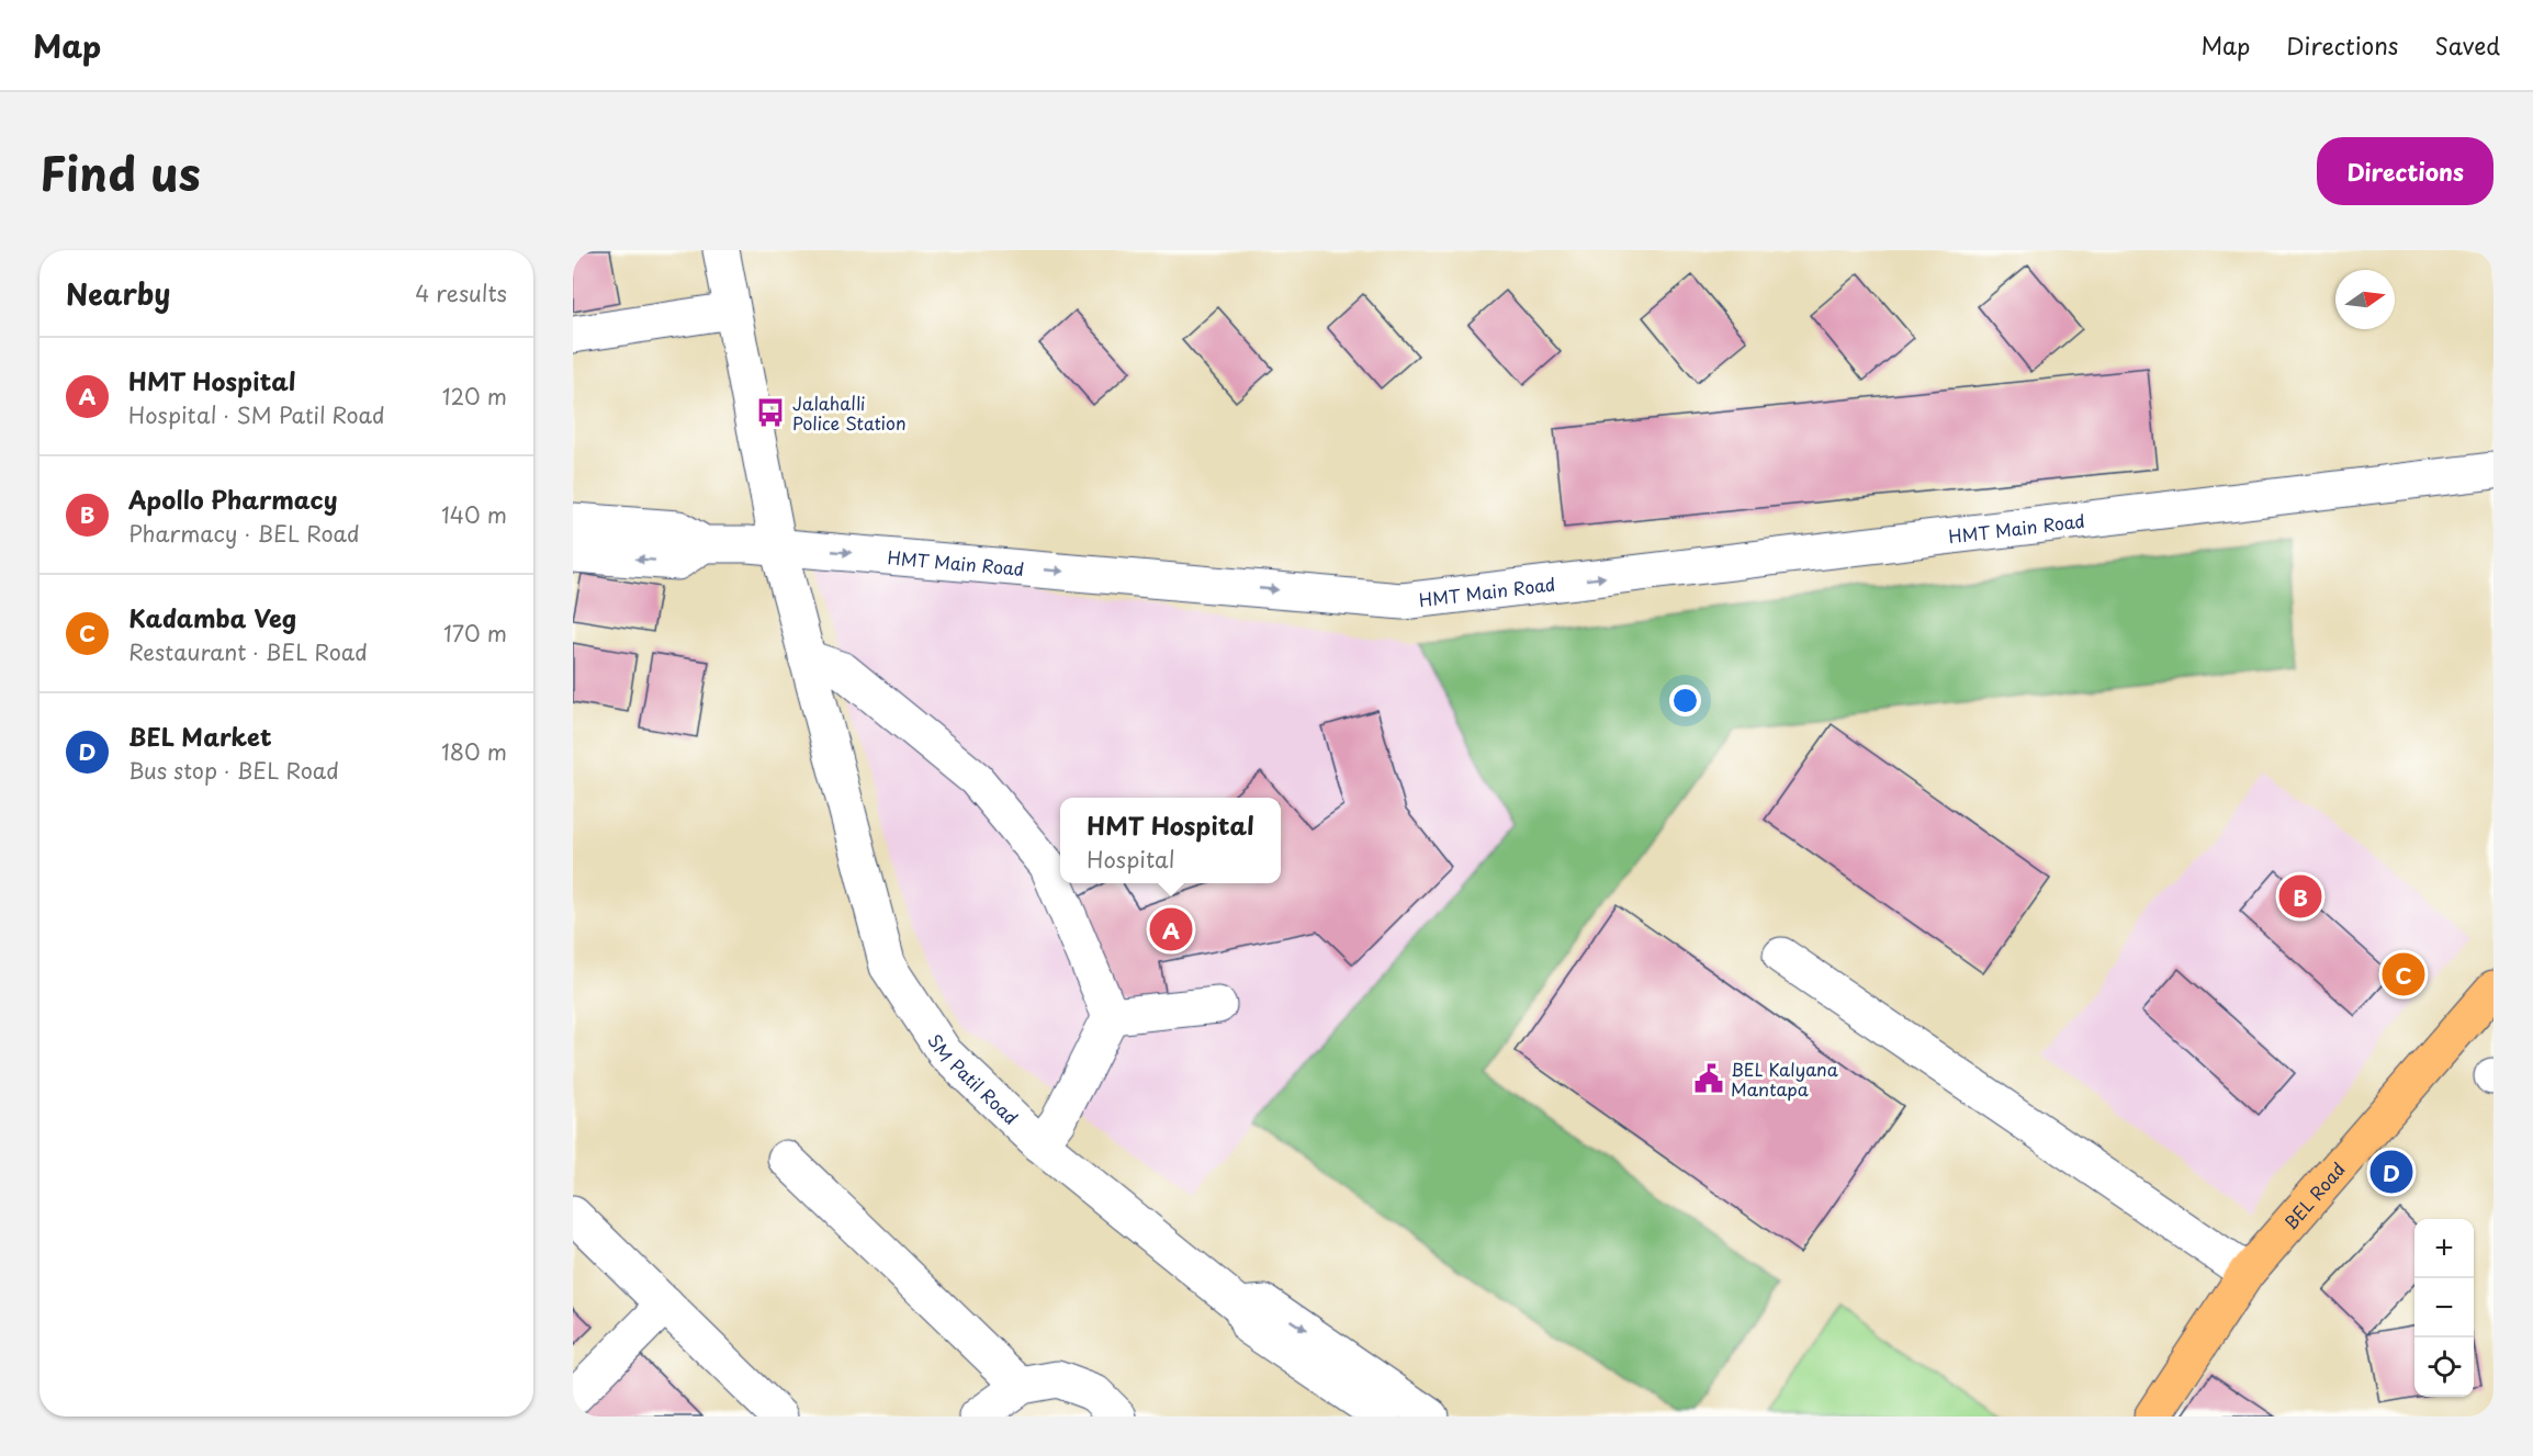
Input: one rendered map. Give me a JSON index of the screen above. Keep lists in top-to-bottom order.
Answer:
{
  "streets": {
    "main road": ["BEL Road"],
    "street": ["HMT Main Road", "SM Patil Road"]
  },
  "crossings": [
    ["HMT Main Road", "SM Patil Road"]
  ],
  "one_way": ["HMT Main Road"],
  "places": {
    "bus stop": ["Jalahalli Police Station"],
    "public building": ["BEL Kalyana Mantapa"]
  },
  "north": "right",
  "page": {
    "header": "Map",
    "nav": ["Map", "Directions", "Saved"],
    "title": "Find us",
    "buttons": "Directions",
    "heading": ["Nearby", "4 results"],
    "list": [
      {
        "mark": "A",
        "name": "HMT Hospital",
        "note": "Hospital · SM Patil Road",
        "value": "120 m"
      },
      {
        "mark": "B",
        "name": "Apollo Pharmacy",
        "note": "Pharmacy · BEL Road",
        "value": "140 m"
      },
      {
        "mark": "C",
        "name": "Kadamba Veg",
        "note": "Restaurant · BEL Road",
        "value": "170 m"
      },
      {
        "mark": "D",
        "name": "BEL Market",
        "note": "Bus stop · BEL Road",
        "value": "180 m"
      }
    ],
    "popup": ["HMT Hospital", "Hospital"],
    "pins": [
      "B",
      "A",
      "C",
      "D"
    ],
    "map_buttons": ["+", "−"]
  }
}
